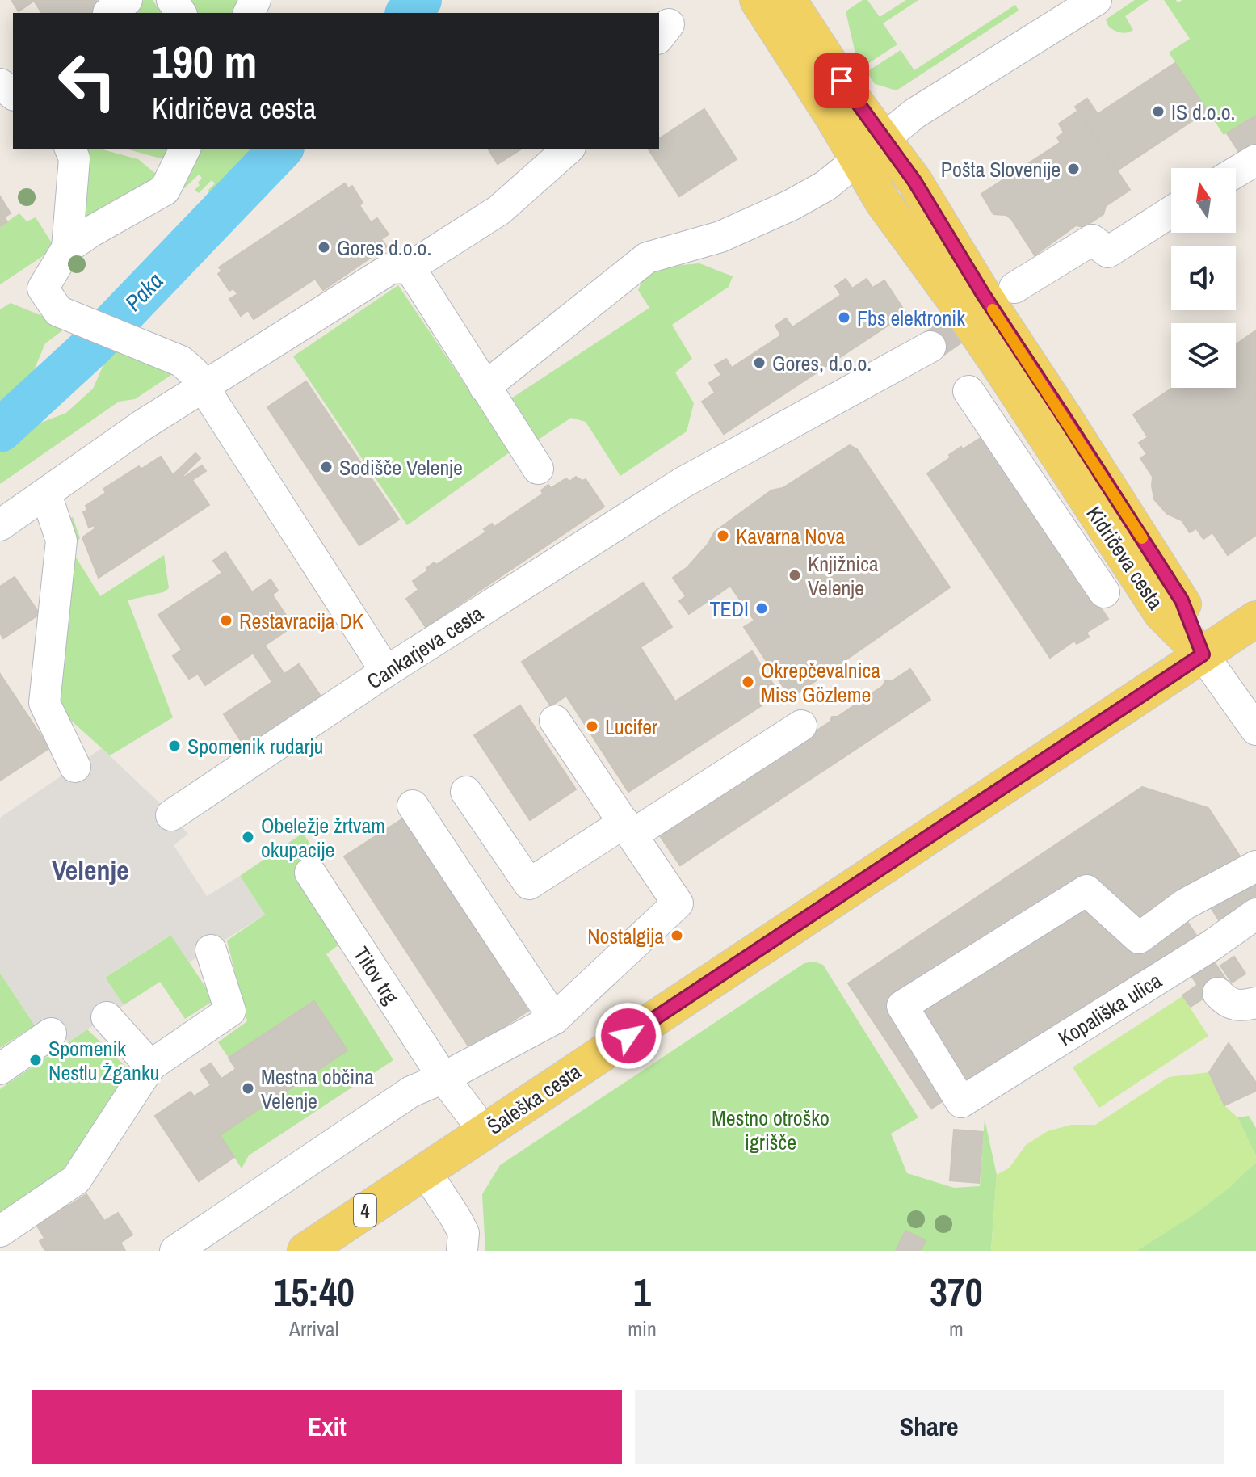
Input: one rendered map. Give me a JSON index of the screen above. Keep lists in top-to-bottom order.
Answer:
{
  "streets": {
    "main road": ["Kidričeva cesta", "Šaleška cesta", "4"],
    "street": ["Cankarjeva cesta", "Titov trg", "Kopališka ulica"]
  },
  "crossings": [
    ["Kidričeva cesta", "Šaleška cesta"],
    ["Titov trg", "Šaleška cesta"]
  ],
  "districts": ["Velenje"],
  "water": ["Paka"],
  "parks": ["Mestno otroško igrišče"],
  "places": [
    "IS d.o.o.",
    "Pošta Slovenije",
    "Gores d.o.o.",
    "Fbs elektronik",
    "Gores, d.o.o.",
    "Sodišče Velenje",
    "Kavarna Nova",
    "Knjižnica Velenje",
    "TEDI",
    "Restavracija DK",
    "Okrepčevalnica Miss Gözleme",
    "Lucifer",
    "Spomenik rudarju",
    "Obeležje žrtvam okupacije",
    "Nostalgija",
    "Spomenik Nestlu Žganku",
    "Mestna občina Velenje"
  ],
  "north": "top",
  "page": {
    "turn": ["190 m", "Kidričeva cesta"],
    "eta": [
      "15:40",
      "Arrival",
      "1",
      "min",
      "370",
      "m"
    ],
    "buttons": ["Exit", "Share"]
  }
}
